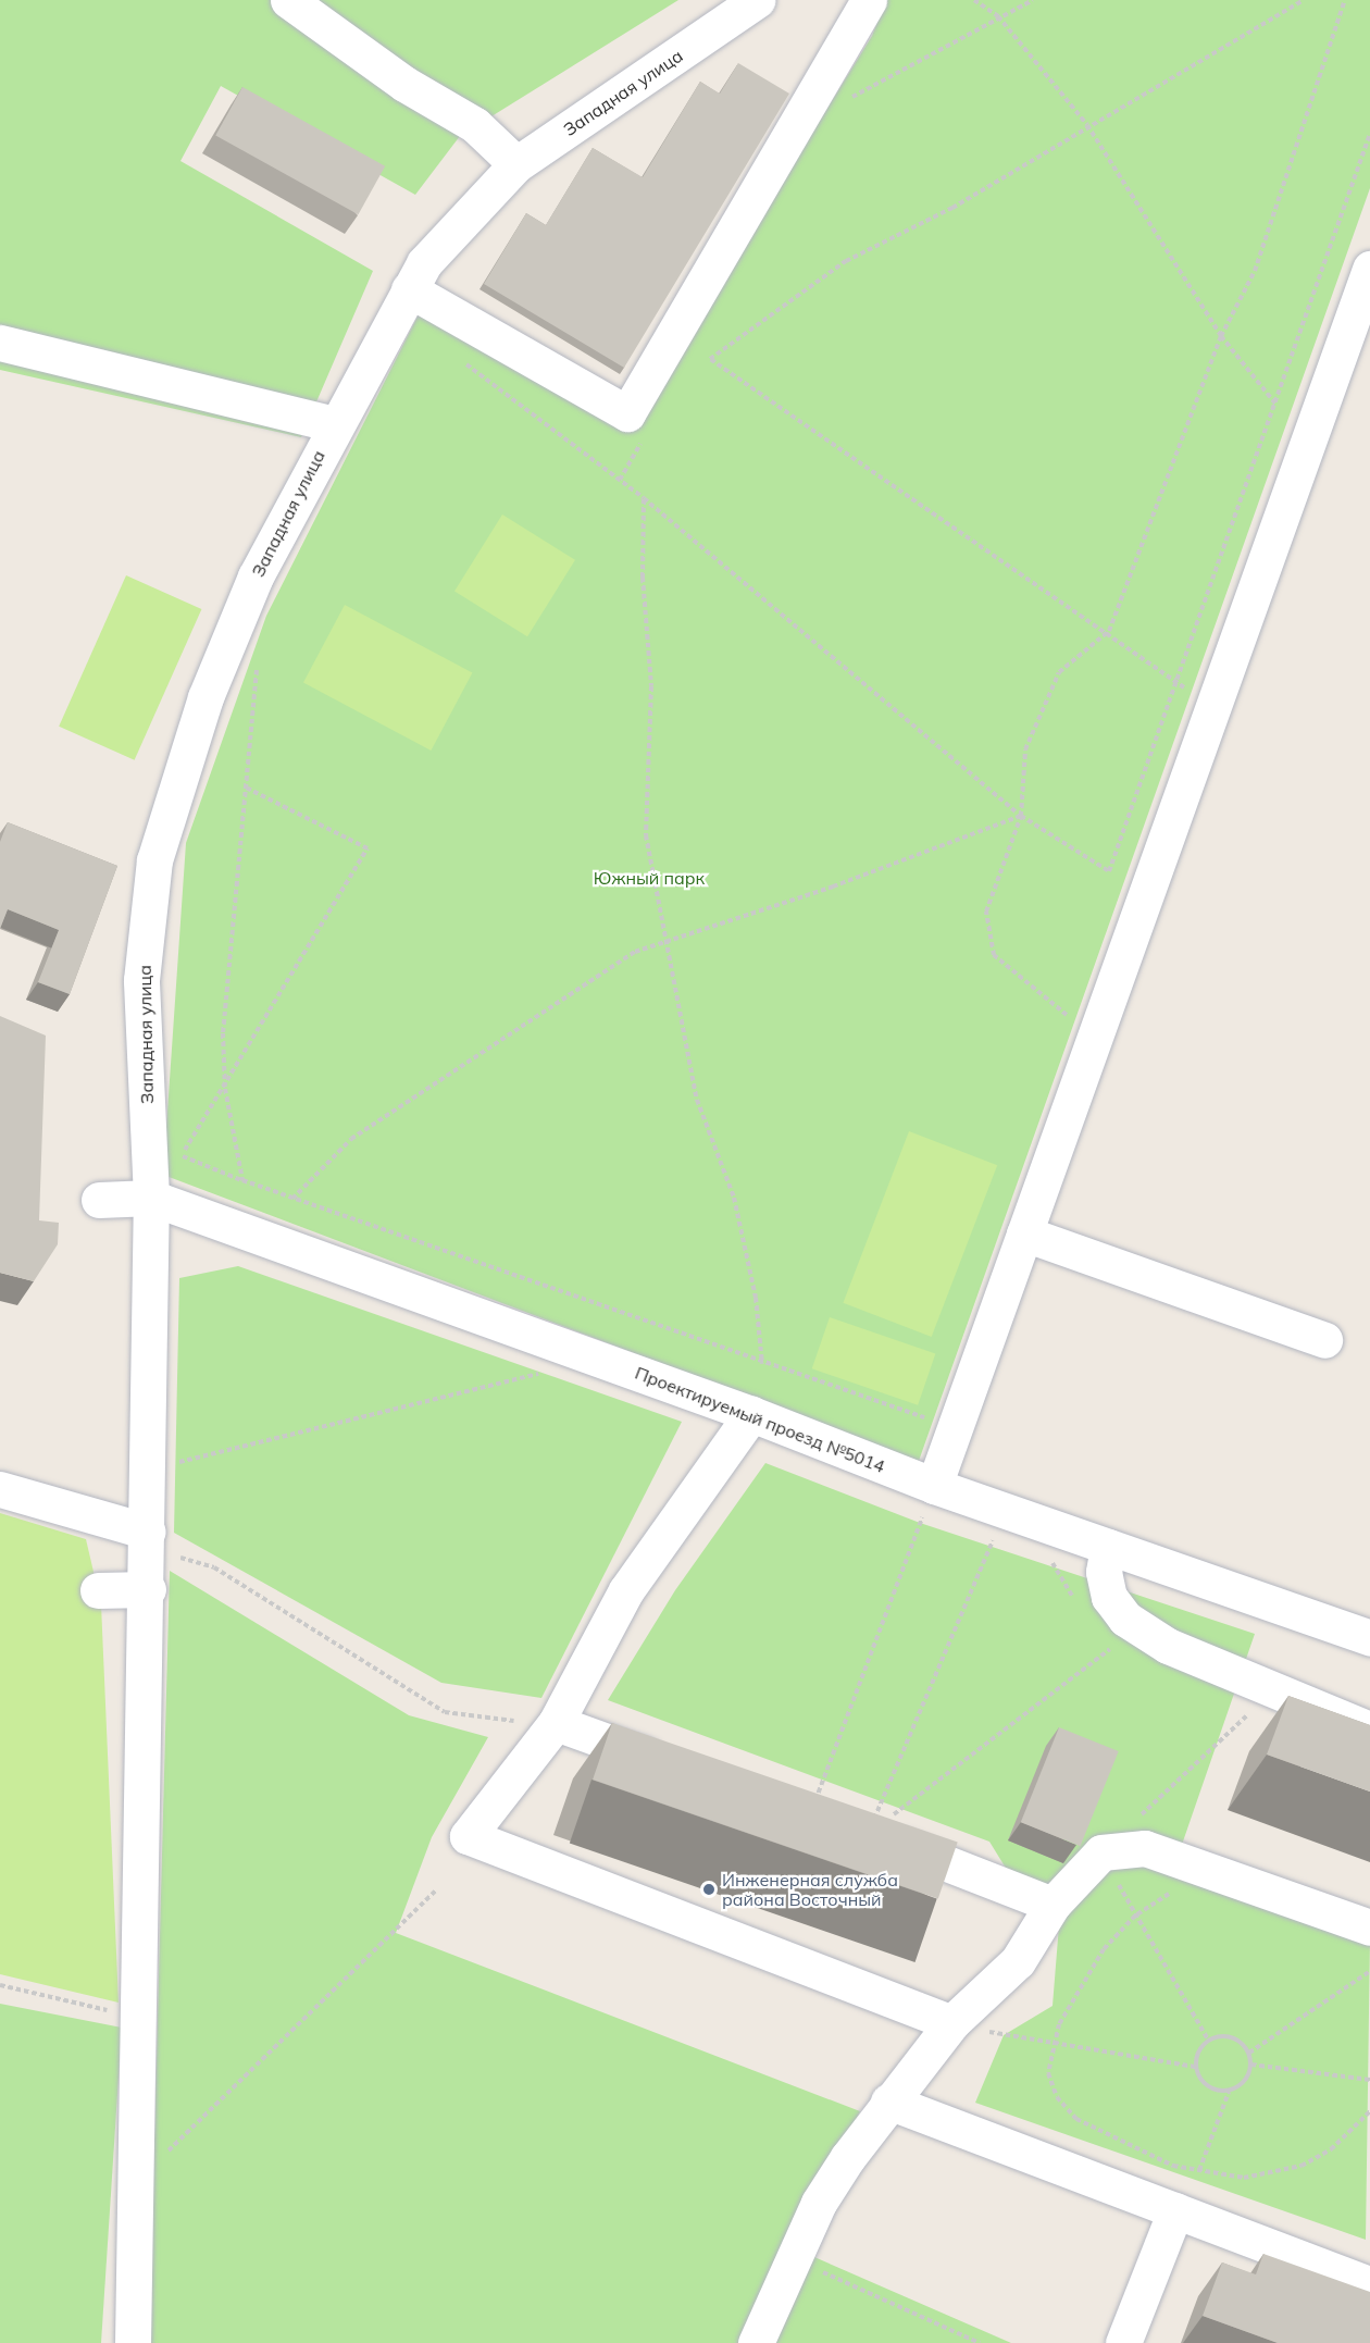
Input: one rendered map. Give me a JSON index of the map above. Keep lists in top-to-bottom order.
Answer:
{
  "streets": {
    "street": ["Западная улица", "Проектируемый проезд №5014"]
  },
  "crossings": [
    ["Западная улица", "Проектируемый проезд №5014"]
  ],
  "parks": ["Южный парк"],
  "places": ["Инженерная служба района Восточный"]
}
